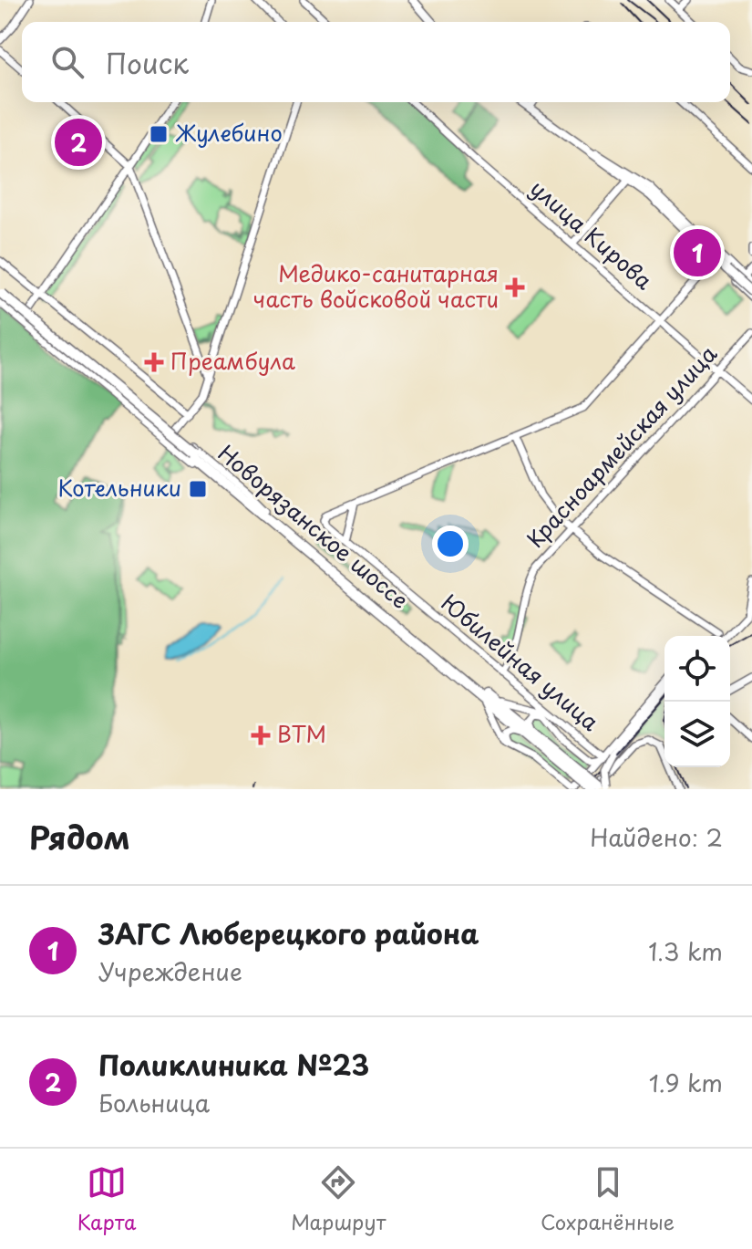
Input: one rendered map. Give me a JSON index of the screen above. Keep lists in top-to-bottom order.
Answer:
{
  "streets": {
    "highway": ["Новорязанское шоссе"],
    "main road": ["улица Кирова", "Красноармейская улица", "Юбилейная улица"]
  },
  "crossings": [
    ["улица Кирова", "Красноармейская улица"],
    ["Красноармейская улица", "Юбилейная улица"]
  ],
  "places": {
    "transit": ["Жулебино", "Котельники"],
    "health": ["Медико-санитарная часть войсковой части", "Преамбула", "ВТМ"]
  },
  "page": {
    "search": "Поиск",
    "pins": ["2", "1"],
    "heading": ["Рядом", "Найдено: 2"],
    "list": [
      {
        "mark": "1",
        "name": "ЗАГС Люберецкого района",
        "note": "Учреждение",
        "value": "1.3 km"
      },
      {
        "mark": "2",
        "name": "Поликлиника №23",
        "note": "Больница",
        "value": "1.9 km"
      }
    ],
    "nav": ["Карта", "Маршрут", "Сохранённые"]
  }
}
